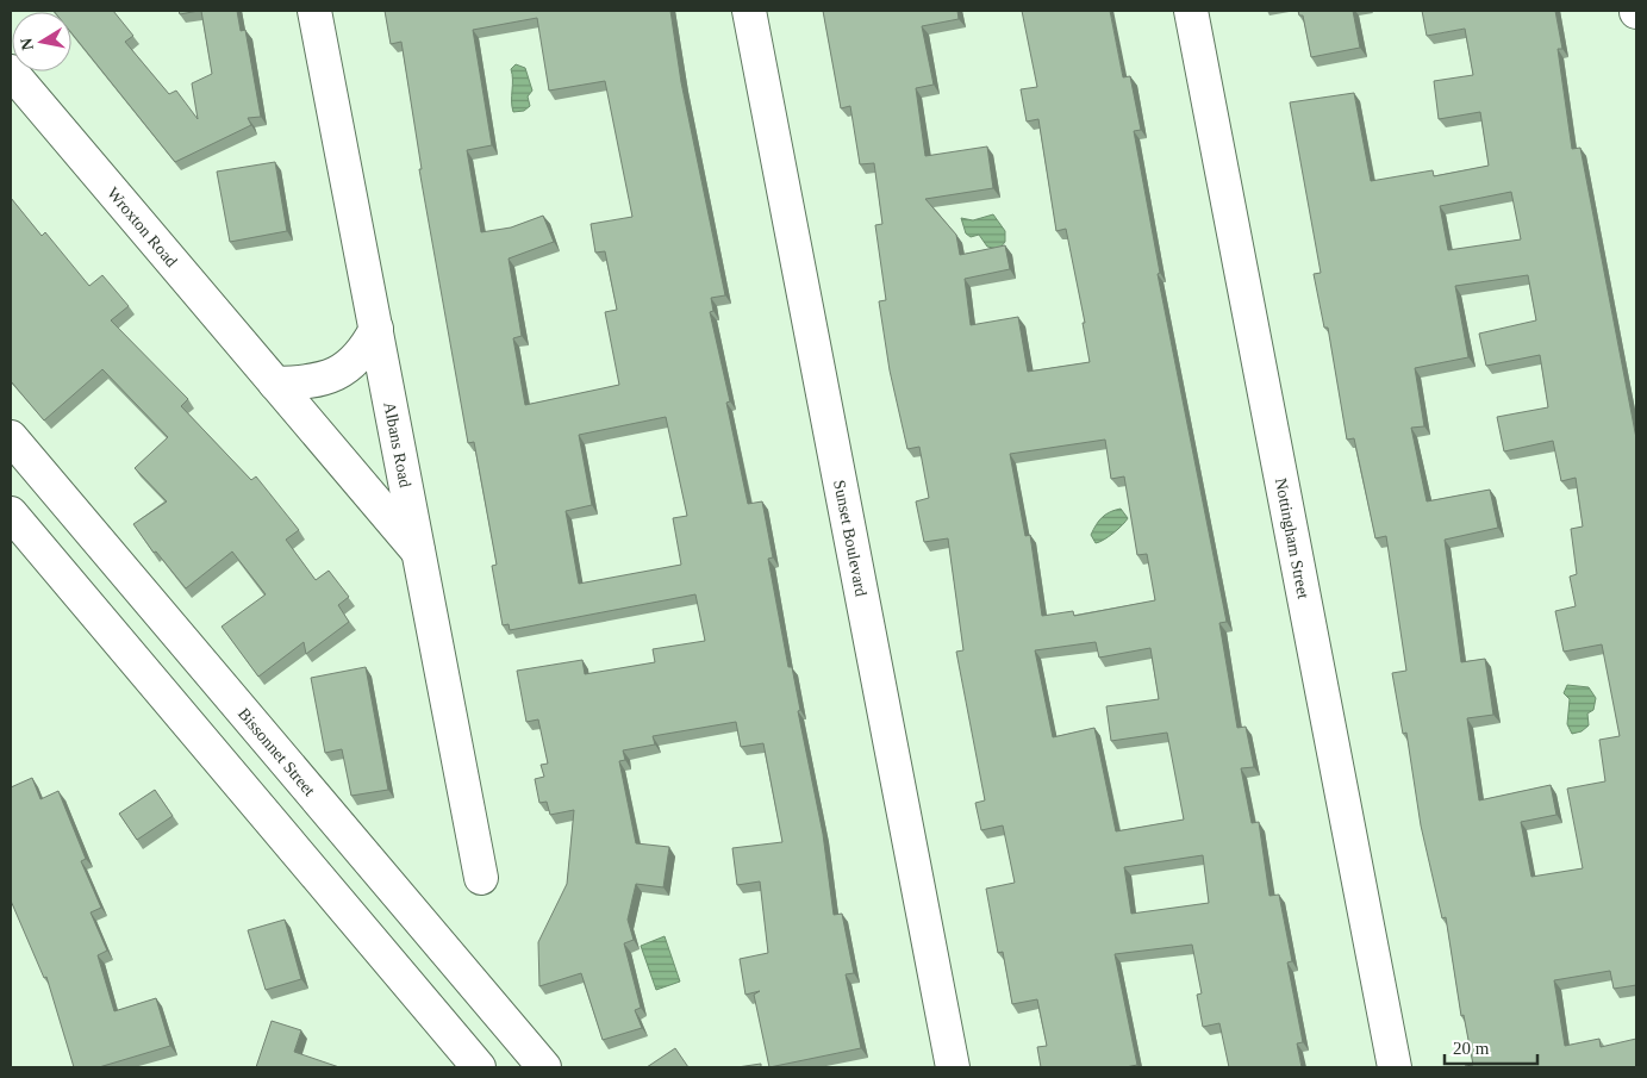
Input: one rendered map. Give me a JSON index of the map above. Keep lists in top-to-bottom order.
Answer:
{
  "streets": {
    "street": [
      "Wroxton Road",
      "Albans Road",
      "Sunset Boulevard",
      "Nottingham Street",
      "Bissonnet Street"
    ]
  },
  "crossings": [
    ["Wroxton Road", "Albans Road"]
  ],
  "scale_bar": "20 m",
  "north": "left"
}
